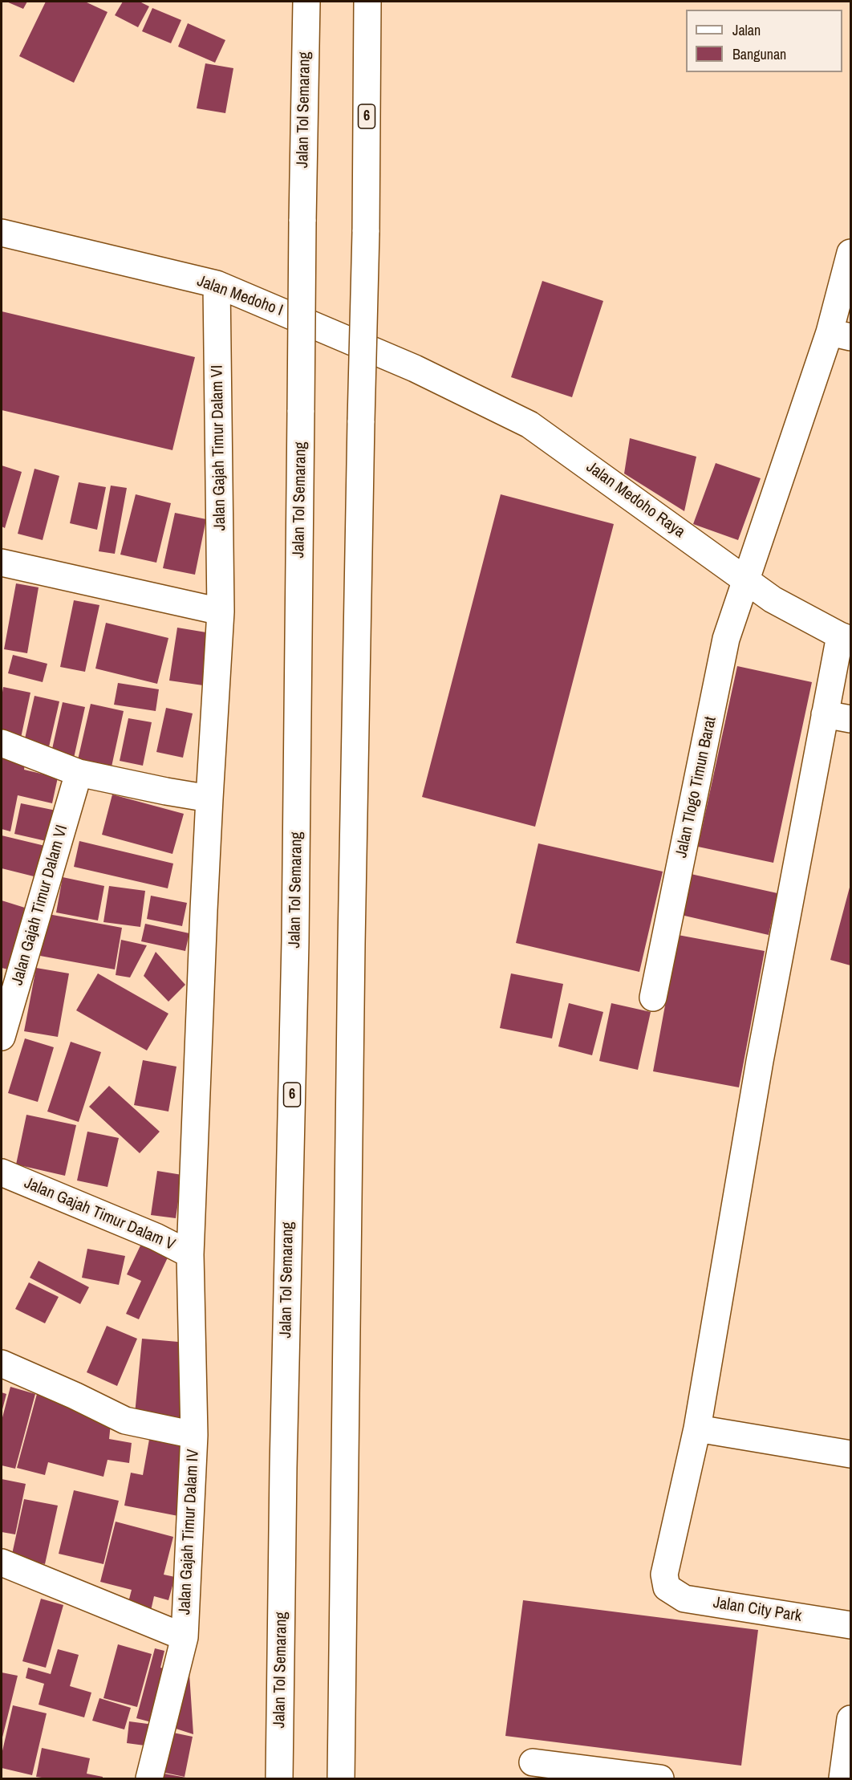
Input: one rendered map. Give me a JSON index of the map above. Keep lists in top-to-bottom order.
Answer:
{
  "streets": {
    "main road": [
      "Jalan Tol Semarang",
      "6",
      "Jalan Medoho I",
      "Jalan Gajah Timur Dalam VI",
      "Jalan Medoho Raya",
      "Jalan Tlogo Timun Barat",
      "Jalan Gajah Timur Dalam V",
      "Jalan Gajah Timur Dalam IV",
      "Jalan City Park"
    ]
  },
  "crossings": [
    ["Jalan Medoho I", "Jalan Gajah Timur Dalam VI"],
    ["Jalan Medoho I", "Jalan Medoho Raya"],
    ["Jalan Gajah Timur Dalam VI", "Jalan Gajah Timur Dalam V"],
    ["Jalan Medoho Raya", "Jalan Tlogo Timun Barat"],
    ["Jalan Gajah Timur Dalam V", "Jalan Gajah Timur Dalam IV"]
  ],
  "legend": ["Jalan", "Bangunan"]
}
